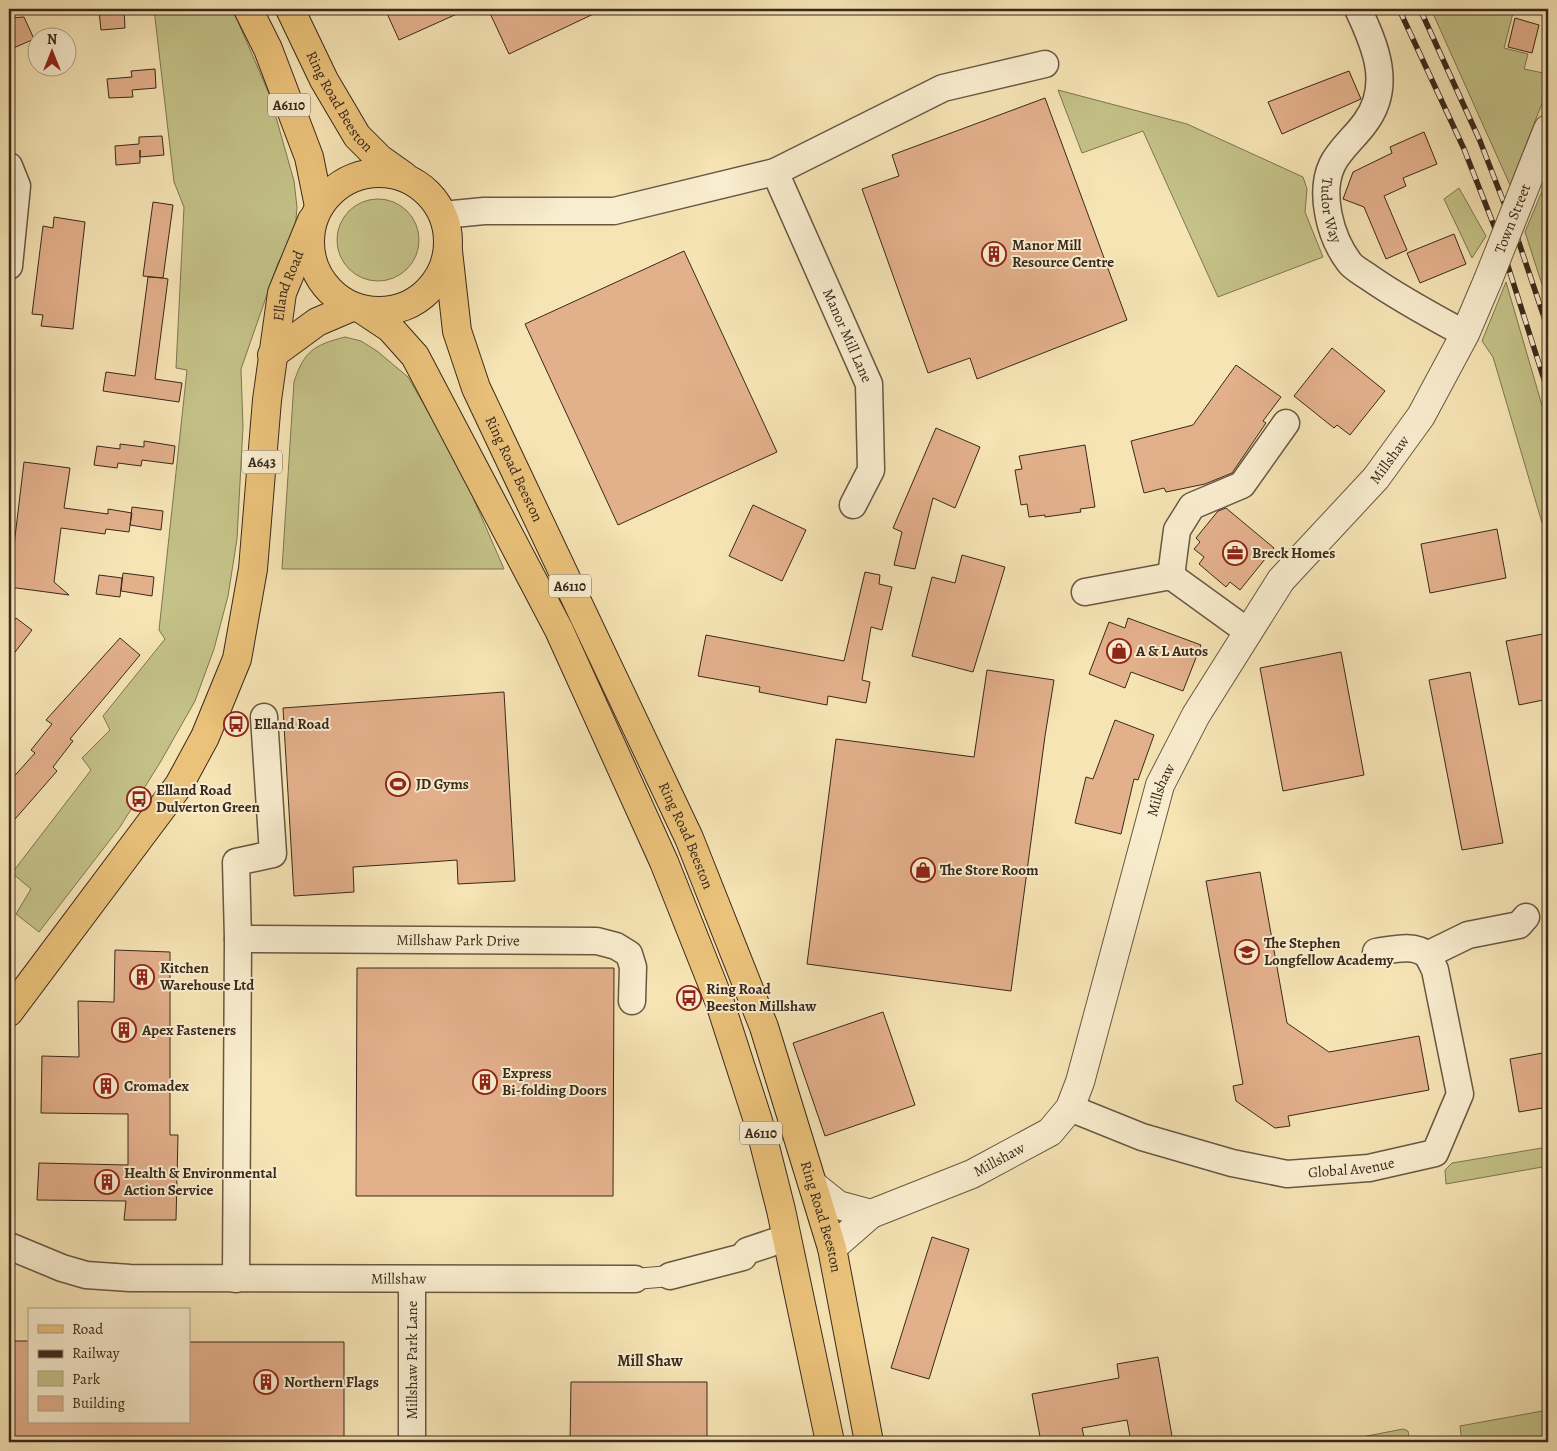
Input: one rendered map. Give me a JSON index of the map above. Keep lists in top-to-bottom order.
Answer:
{
  "streets": {
    "main road": [
      "Ring Road Beeston",
      "A6110",
      "Elland Road",
      "A643"
    ],
    "street": [
      "Tudor Way",
      "Town Street",
      "Manor Mill Lane",
      "Millshaw",
      "Millshaw Park Drive",
      "Global Avenue",
      "Millshaw Park Lane"
    ]
  },
  "crossings": [
    ["Ring Road Beeston", "A6110"],
    ["Ring Road Beeston", "Elland Road"],
    ["Ring Road Beeston", "Millshaw"],
    ["A6110", "Elland Road"],
    ["Tudor Way", "Millshaw"],
    ["Town Street", "Millshaw"],
    ["Millshaw", "Global Avenue"],
    ["Millshaw", "Millshaw Park Lane"]
  ],
  "districts": ["Mill Shaw"],
  "places": {
    "building": [
      "Manor Mill Resource Centre",
      "Kitchen Warehouse Ltd",
      "Apex Fasteners",
      "Express Bi-folding Doors",
      "Cromadex",
      "Health & Environmental Action Service",
      "Northern Flags"
    ],
    "office": ["Breck Homes"],
    "shop": ["A & L Autos", "The Store Room"],
    "bus stop": ["Elland Road", "Elland Road Dulverton Green", "Ring Road Beeston Millshaw"],
    "sports": ["JD Gyms"],
    "school or university": ["The Stephen Longfellow Academy"]
  },
  "legend": [
    "Road",
    "Railway",
    "Park",
    "Building"
  ],
  "north": "top"
}
